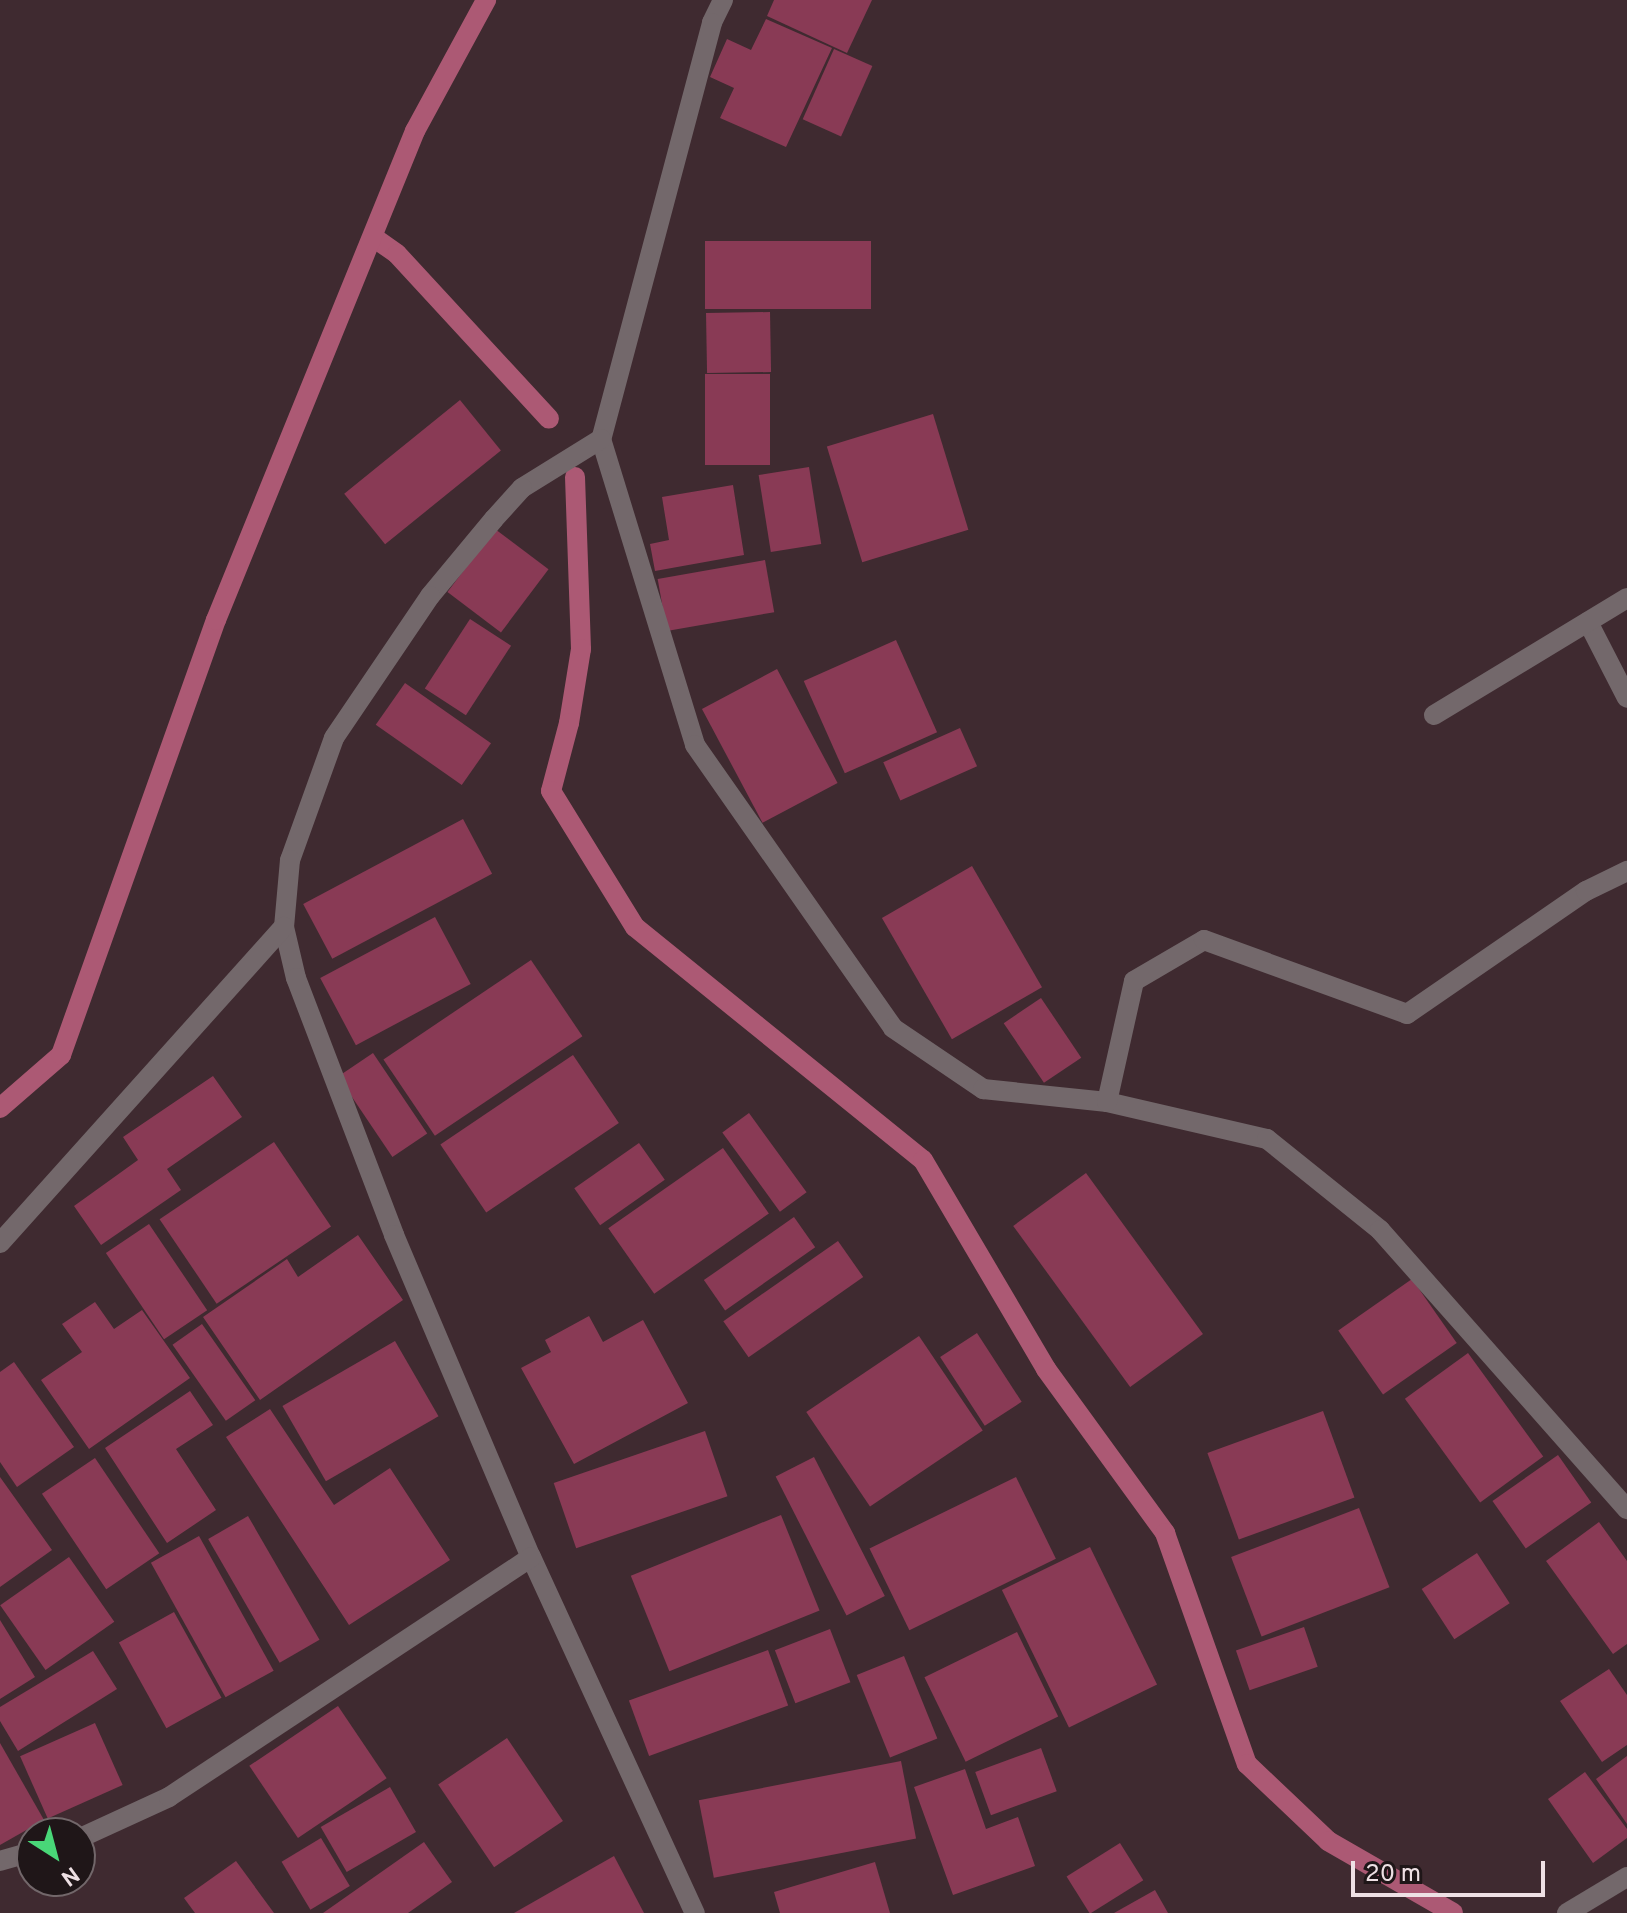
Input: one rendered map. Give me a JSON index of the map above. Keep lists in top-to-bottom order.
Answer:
{
  "scale_bar": "20 m",
  "north": "bottom right"
}
